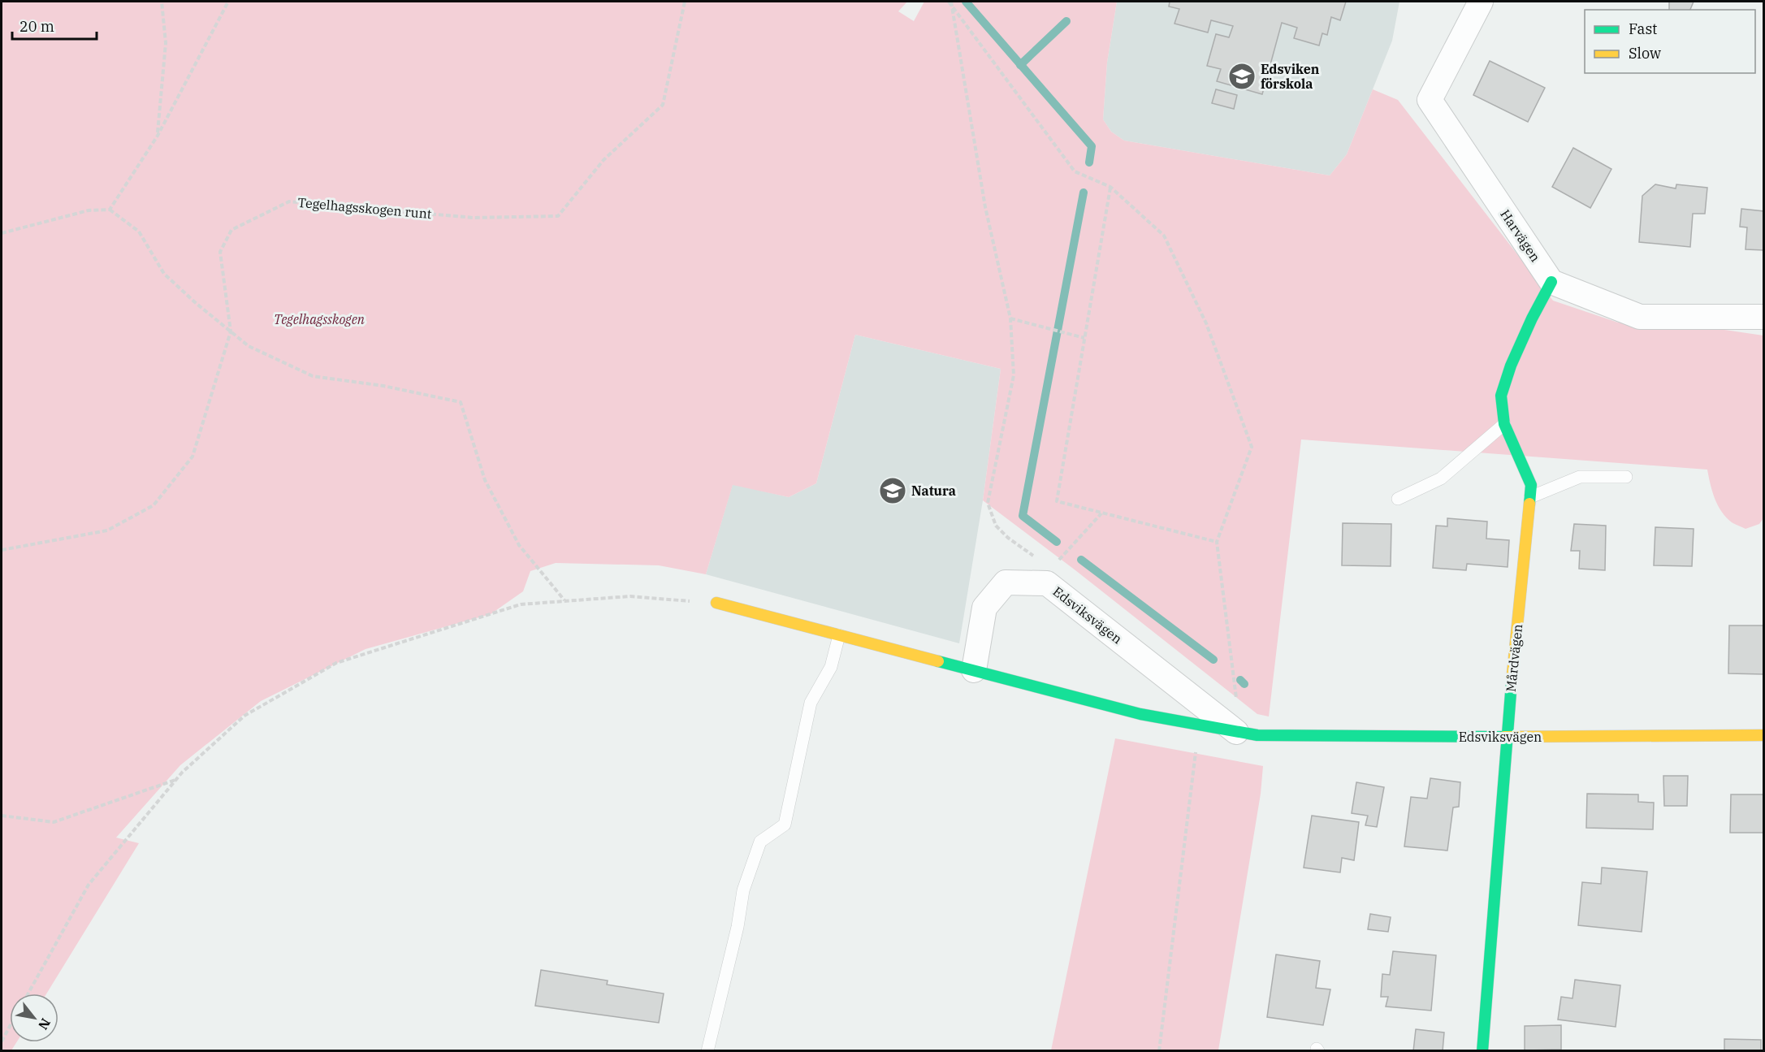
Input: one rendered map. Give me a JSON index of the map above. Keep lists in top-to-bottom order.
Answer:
{
  "streets": {
    "street": ["Harvägen", "Edsviksvägen", "Mårdvägen"],
    "path": ["Tegelhagsskogen runt"]
  },
  "crossings": [
    ["Harvägen", "Mårdvägen"],
    ["Edsviksvägen", "Mårdvägen"]
  ],
  "parks": ["Tegelhagsskogen"],
  "places": {
    "school or university": ["Edsviken förskola", "Natura"]
  },
  "legend": ["Fast", "Slow"],
  "scale_bar": "20 m",
  "north": "bottom right"
}
